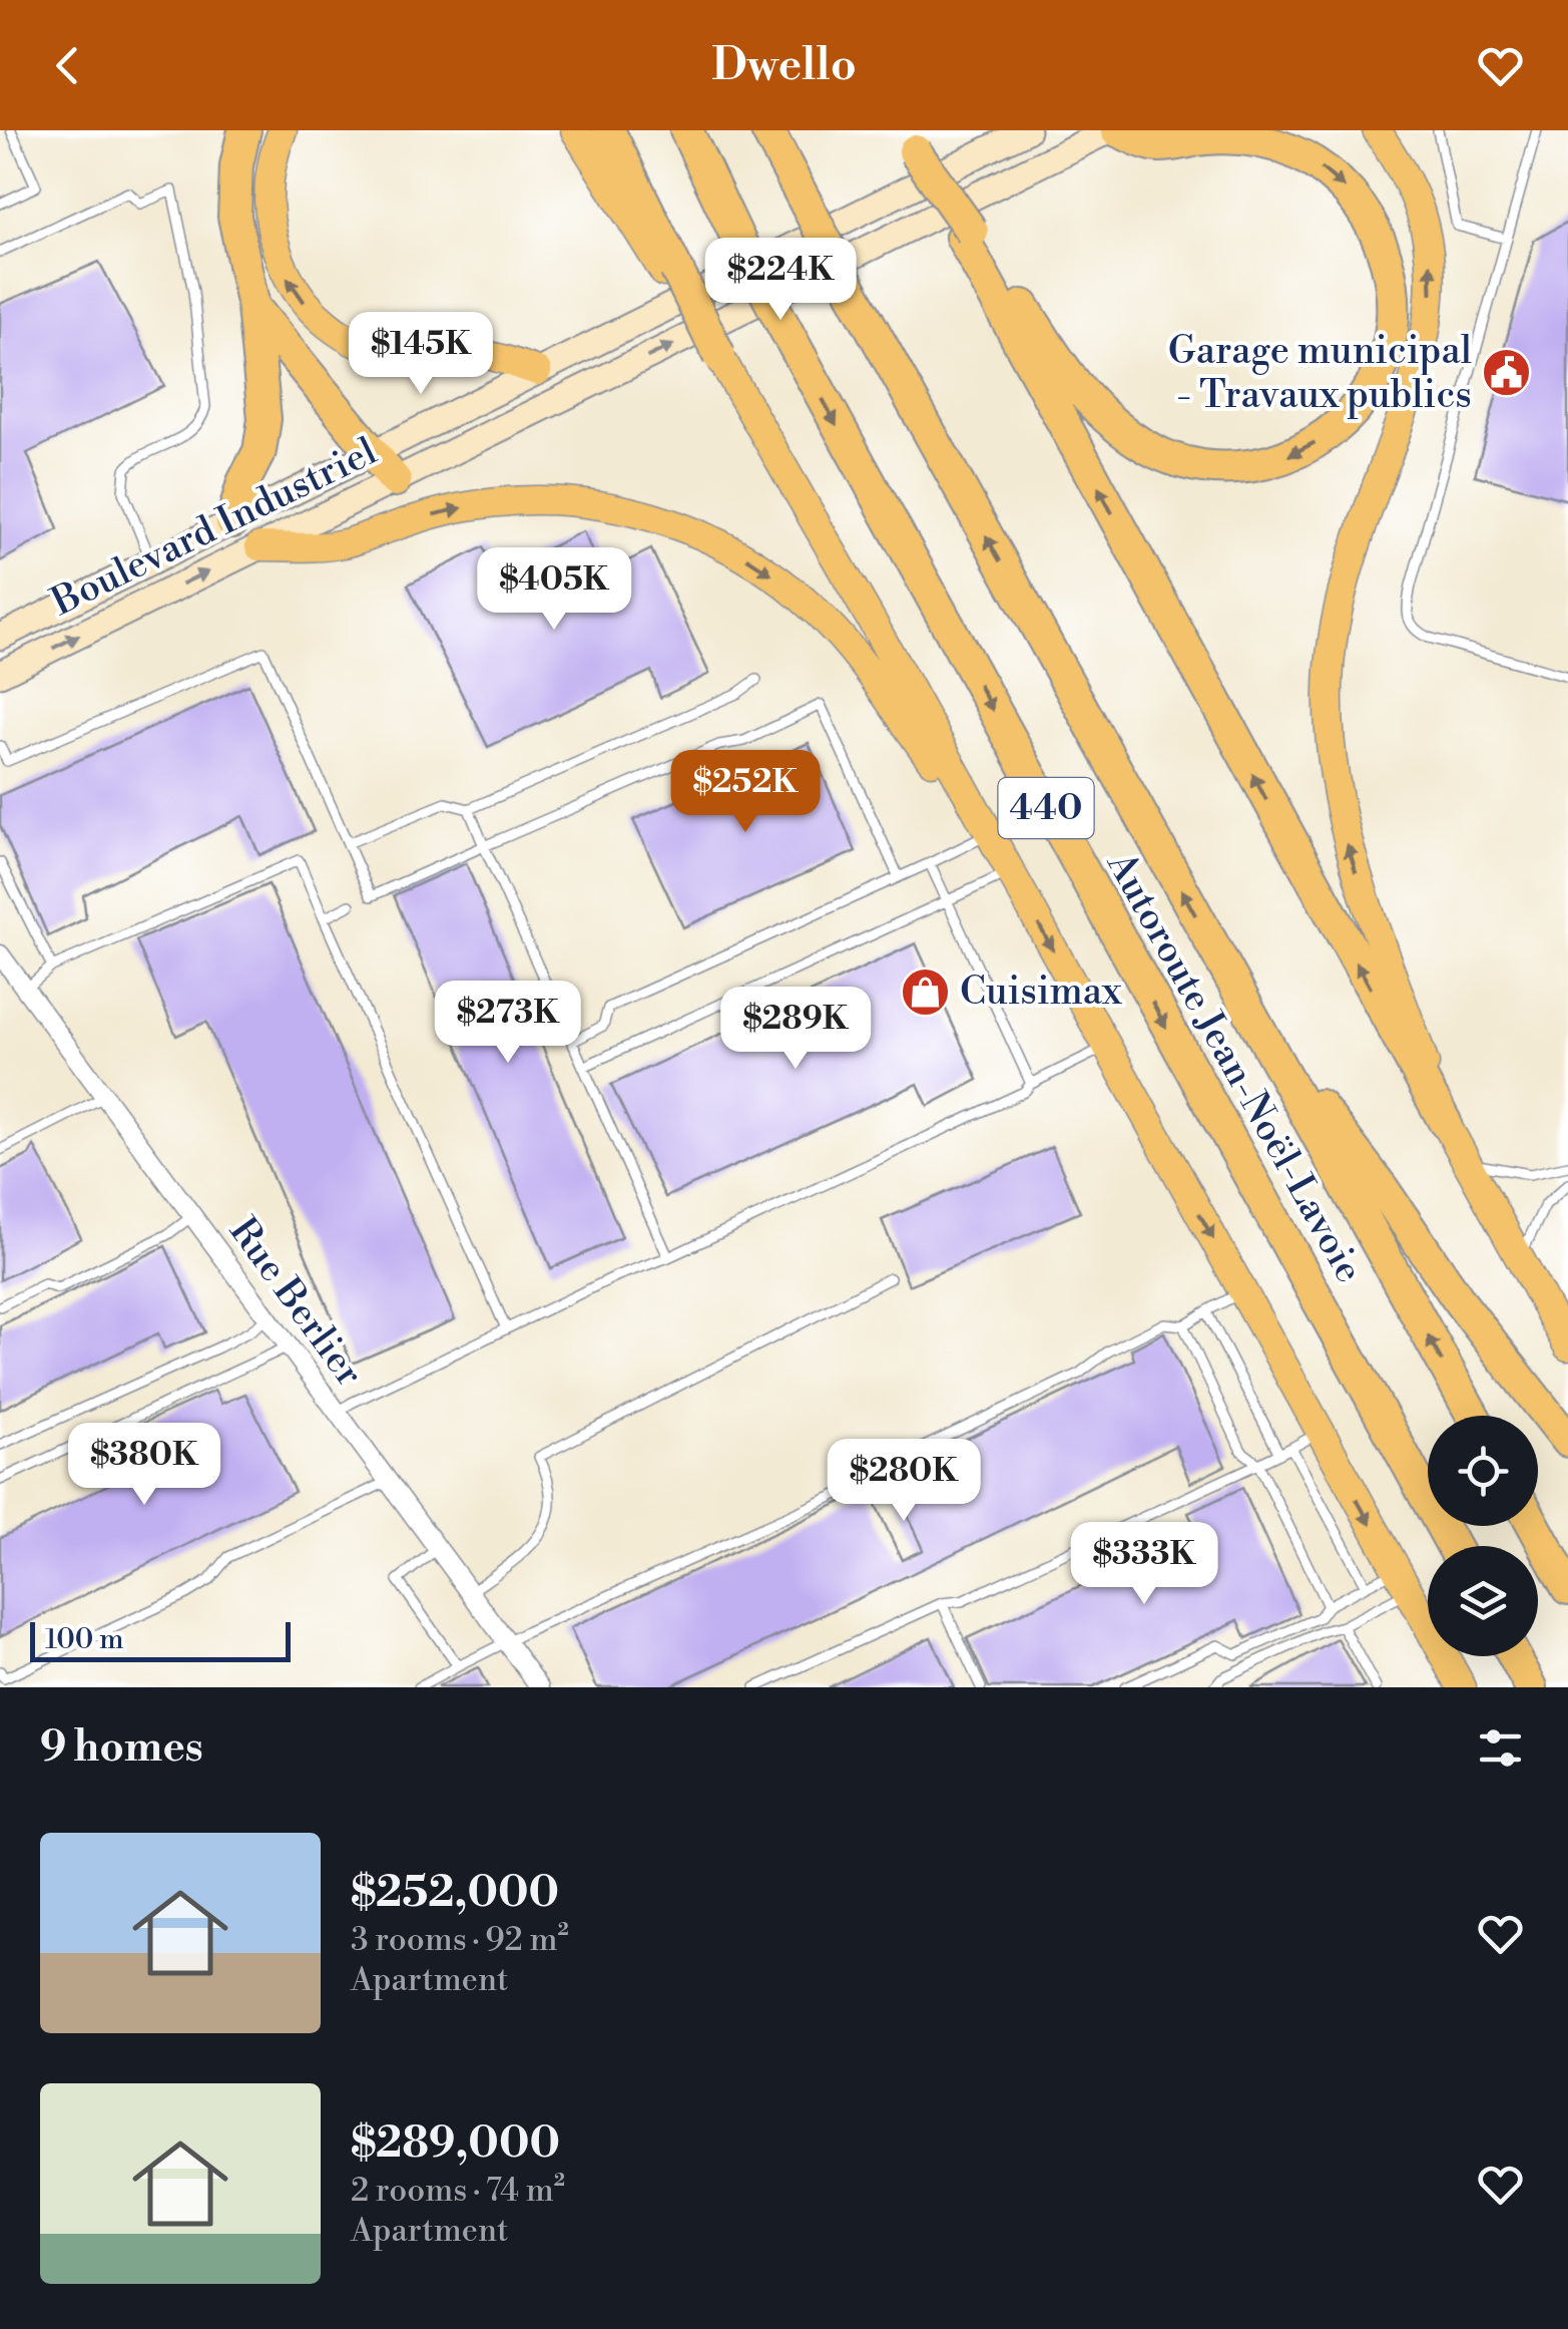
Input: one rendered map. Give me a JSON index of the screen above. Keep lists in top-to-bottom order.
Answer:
{
  "streets": {
    "highway": ["440", "Autoroute Jean-Noël-Lavoie"],
    "street": ["Boulevard Industriel", "Rue Berlier"]
  },
  "places": {
    "public building": ["Garage municipal - Travaux publics"],
    "shop": ["Cuisimax"]
  },
  "scale_bar": "100 m",
  "page": {
    "header": "Dwello",
    "price": [
      "$224K",
      "$145K",
      "$405K",
      "$252K",
      "$273K",
      "$289K",
      "$380K",
      "$280K",
      "$333K"
    ],
    "scale": "100 m",
    "heading": "9 homes",
    "list": [
      {
        "name": "$252,000",
        "note": "3 rooms · 92 m² · Apartment"
      },
      {
        "name": "$289,000",
        "note": "2 rooms · 74 m² · Apartment"
      }
    ]
  }
}
